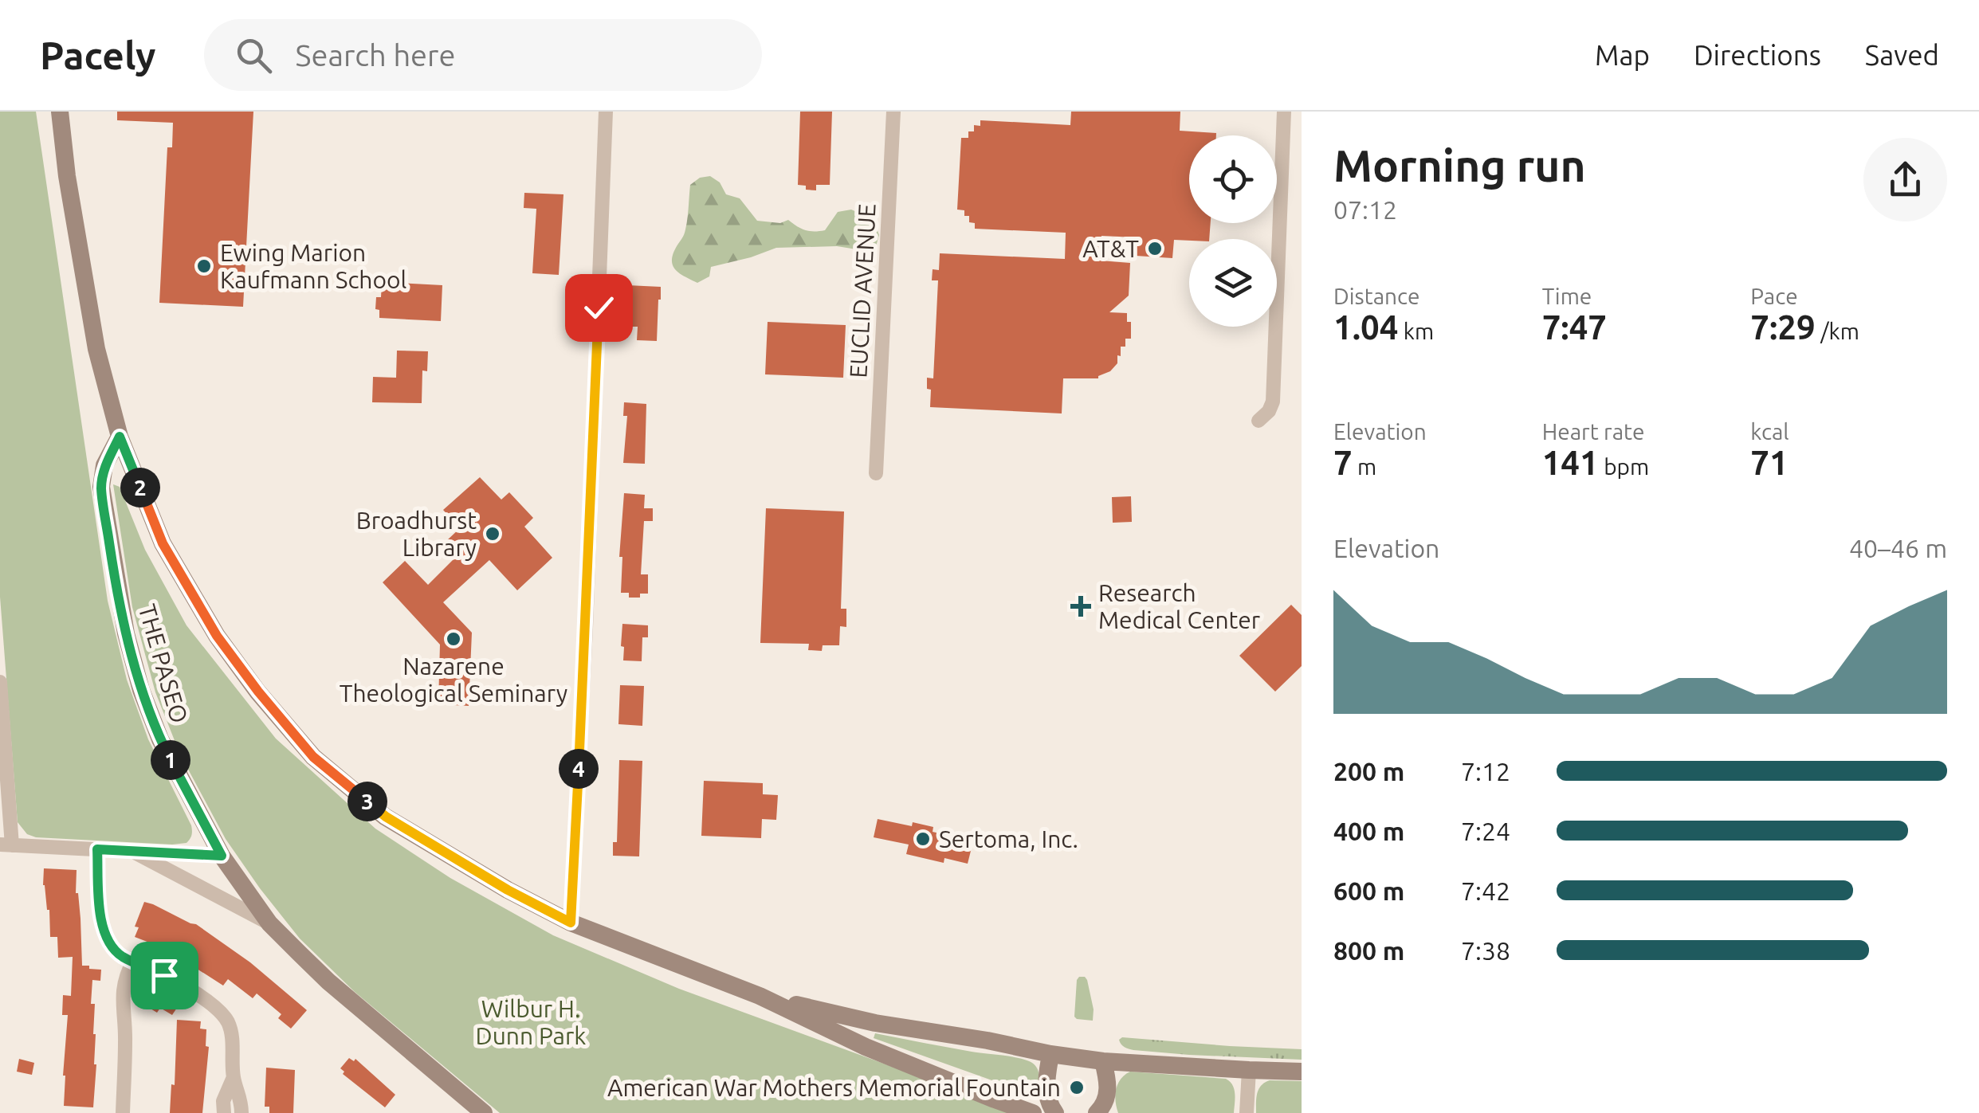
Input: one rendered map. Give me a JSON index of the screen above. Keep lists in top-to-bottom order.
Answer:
{
  "streets": {
    "main road": ["THE PASEO"],
    "street": ["EUCLID AVENUE"]
  },
  "parks": ["Wilbur H. Dunn Park"],
  "places": {
    "other": [
      "AT&T",
      "Ewing Marion Kaufmann School",
      "Broadhurst Library",
      "Nazarene Theological Seminary",
      "Sertoma, Inc.",
      "American War Mothers Memorial Fountain"
    ],
    "health": ["Research Medical Center"]
  },
  "page": {
    "header": "Pacely",
    "search": "Search here",
    "nav": ["Map", "Directions", "Saved"],
    "heading": ["Morning run", "07:12"],
    "stats": [
      ["Distance", "1.04 km"],
      ["Time", "7:47"],
      ["Pace", "7:29 /km"],
      ["Elevation", "7 m"],
      ["Heart rate", "141 bpm"],
      ["kcal", "71"]
    ],
    "pins": [
      "2",
      "1",
      "4",
      "3"
    ],
    "chart": ["Elevation", "40–46 m"],
    "list": [
      {
        "name": "200 m",
        "note": "7:12"
      },
      {
        "name": "400 m",
        "note": "7:24"
      },
      {
        "name": "600 m",
        "note": "7:42"
      },
      {
        "name": "800 m",
        "note": "7:38"
      }
    ]
  }
}
